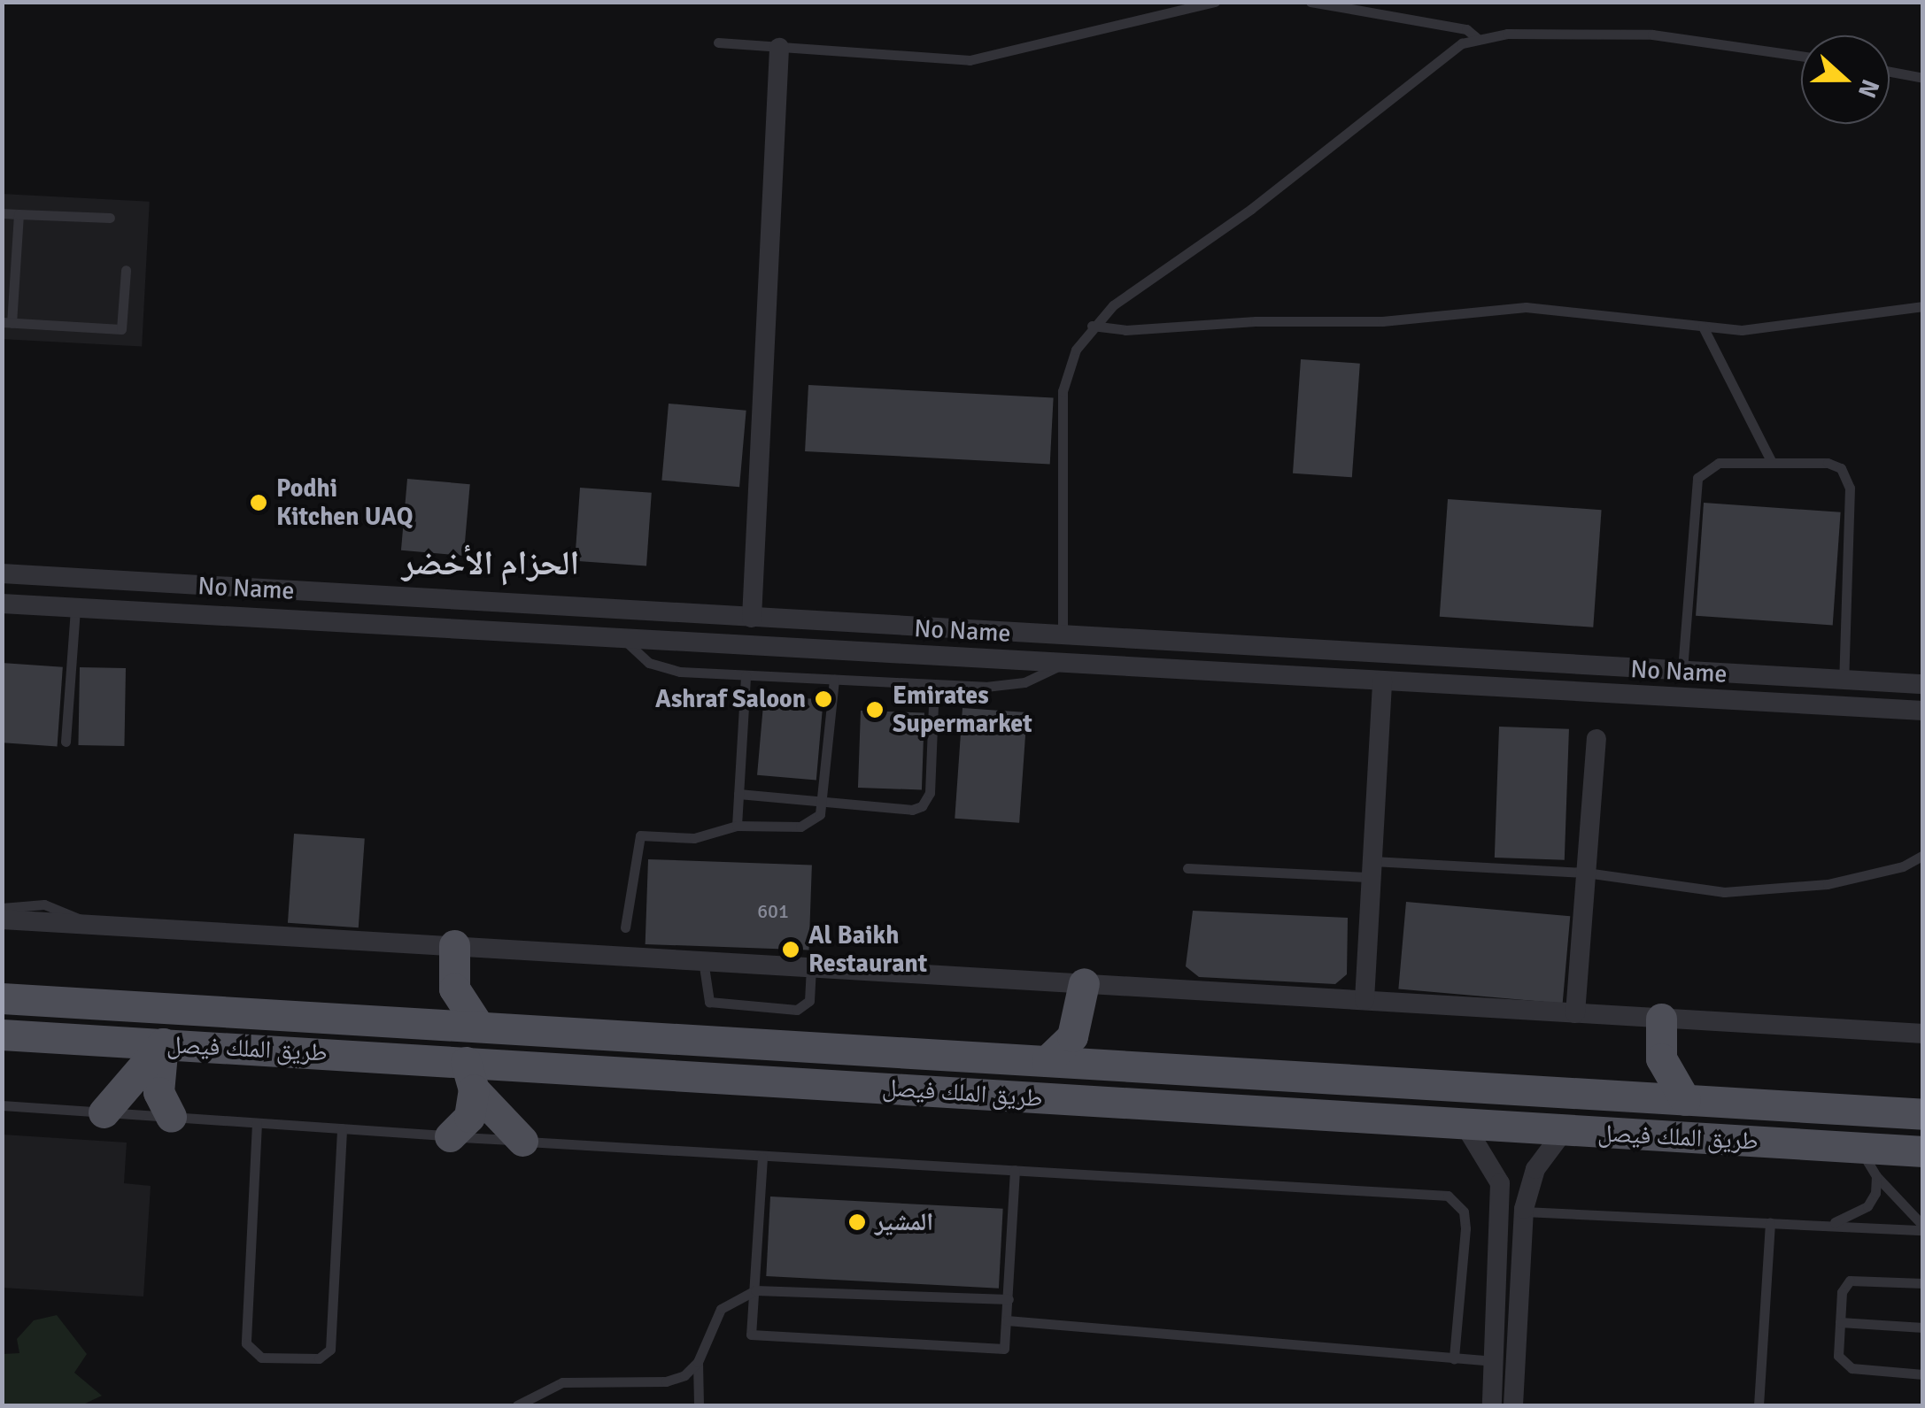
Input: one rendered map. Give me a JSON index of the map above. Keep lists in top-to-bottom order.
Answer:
{
  "streets": {
    "main road": ["طريق الملك فيصل"],
    "street": ["No Name"]
  },
  "districts": ["الحزام الأخضر"],
  "places": [
    "Podhi Kitchen UAQ",
    "Ashraf Saloon",
    "Emirates Supermarket",
    "Al Baikh Restaurant",
    "المشير"
  ],
  "house_numbers": ["601"],
  "north": "right"
}
